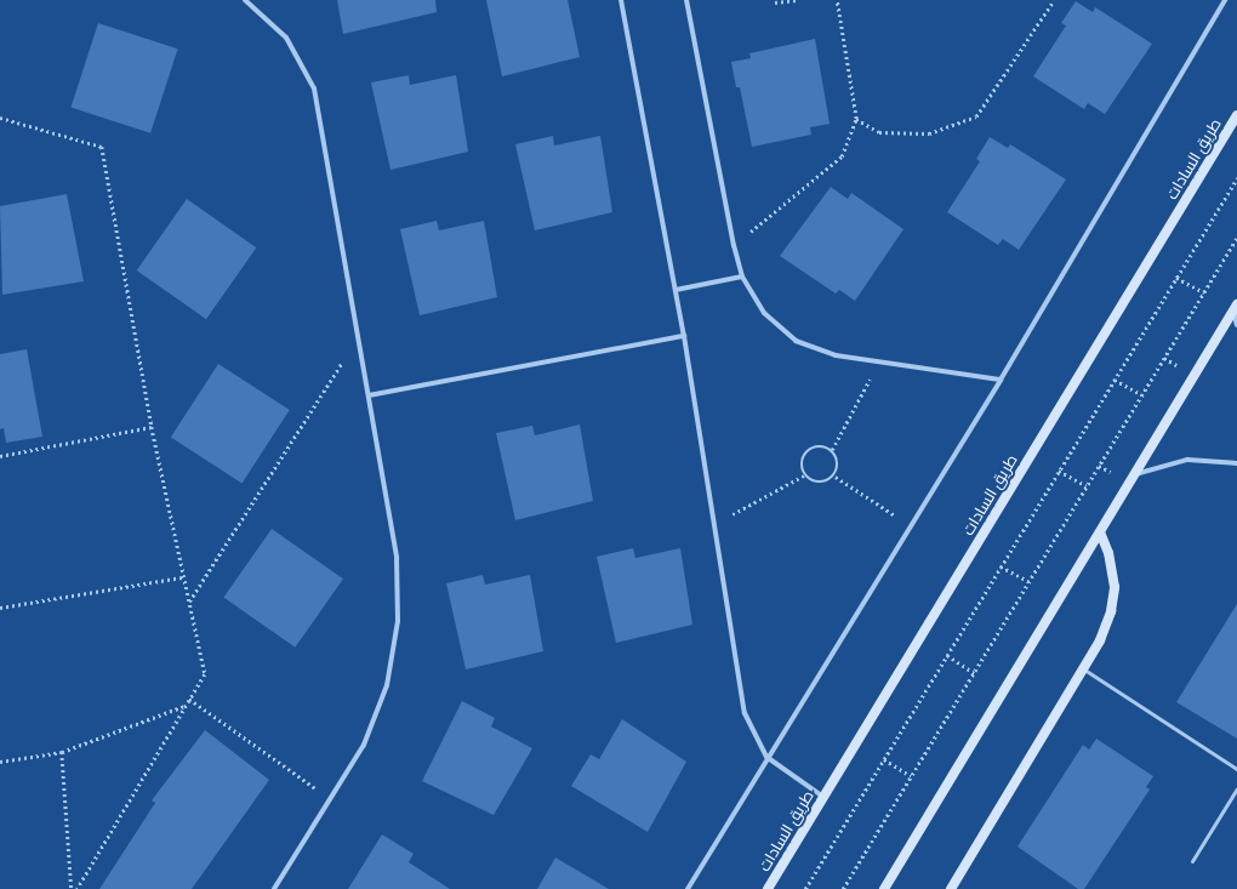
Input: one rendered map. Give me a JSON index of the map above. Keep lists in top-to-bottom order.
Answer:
{
  "streets": {
    "main road": ["طريق السادات"]
  }
}
